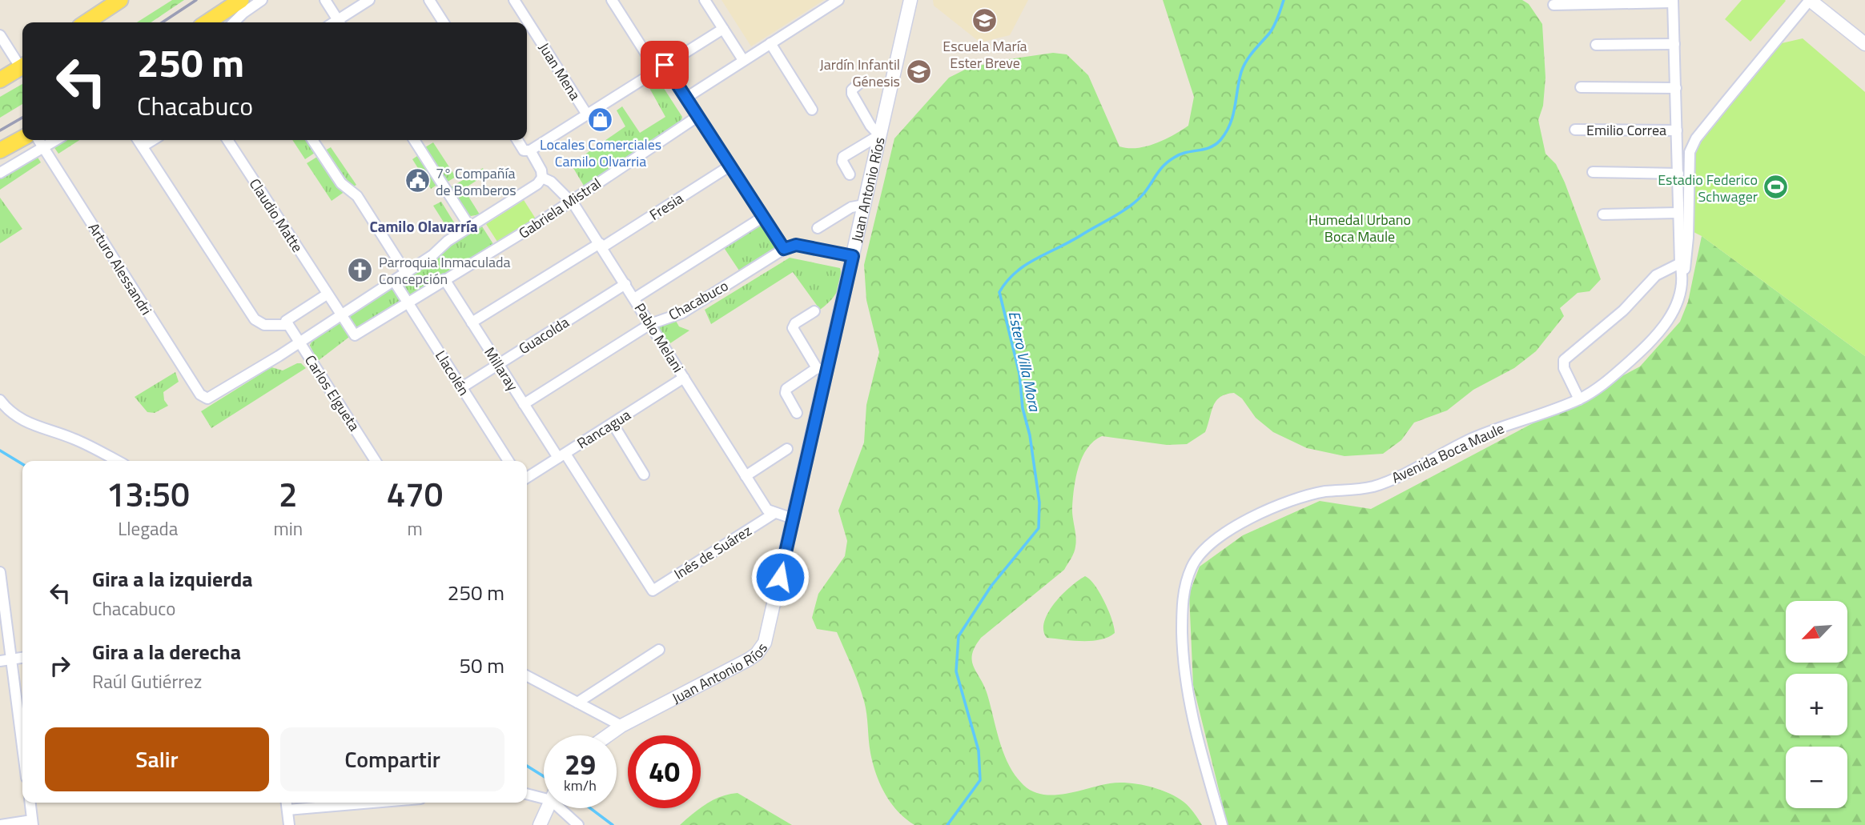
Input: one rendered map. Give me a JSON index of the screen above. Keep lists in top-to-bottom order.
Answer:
{
  "streets": {
    "street": [
      "Juan Mena",
      "Emilio Correa",
      "Juan Antonio Ríos",
      "Fresia",
      "Gabriela Mistral",
      "Claudio Matte",
      "Arturo Alessandri",
      "Chacabuco",
      "Guacolda",
      "Pablo Melani",
      "Millaray",
      "Llacolén",
      "Carlos Elgueta",
      "Rancagua",
      "Avenida Boca Maule",
      "Inés de Suárez"
    ]
  },
  "crossings": [
    ["Emilio Correa", "Avenida Boca Maule"],
    ["Fresia", "Pablo Melani"],
    ["Fresia", "Millaray"],
    ["Gabriela Mistral", "Claudio Matte"],
    ["Gabriela Mistral", "Pablo Melani"],
    ["Gabriela Mistral", "Millaray"],
    ["Gabriela Mistral", "Llacolén"],
    ["Arturo Alessandri", "Carlos Elgueta"],
    ["Chacabuco", "Pablo Melani"],
    ["Chacabuco", "Millaray"],
    ["Guacolda", "Pablo Melani"],
    ["Guacolda", "Millaray"],
    ["Guacolda", "Llacolén"],
    ["Pablo Melani", "Rancagua"],
    ["Pablo Melani", "Inés de Suárez"],
    ["Millaray", "Rancagua"],
    ["Millaray", "Inés de Suárez"]
  ],
  "districts": ["Camilo Olavarría"],
  "water": ["Estero Villa Mora"],
  "parks": ["Humedal Urbano Boca Maule"],
  "places": {
    "school or university": ["Escuela María Ester Breve", "Jardín Infantil Génesis"],
    "shop": ["Locales Comerciales Camilo Olvarria"],
    "public building": ["7° Compañía de Bomberos"],
    "sports": ["Estadio Federico Schwager"],
    "church": ["Parroquia Inmaculada Concepción"]
  },
  "north": "bottom left",
  "page": {
    "turn": ["250 m", "Chacabuco"],
    "eta": [
      "13:50",
      "Llegada",
      "2",
      "min",
      "470",
      "m"
    ],
    "list": [
      {
        "name": "Gira a la izquierda",
        "note": "Chacabuco",
        "value": "250 m"
      },
      {
        "name": "Gira a la derecha",
        "note": "Raúl Gutiérrez",
        "value": "50 m"
      }
    ],
    "map_buttons": ["+", "−"],
    "buttons": ["Salir", "Compartir"],
    "speed": "29 km/h",
    "limit": "40"
  }
}
